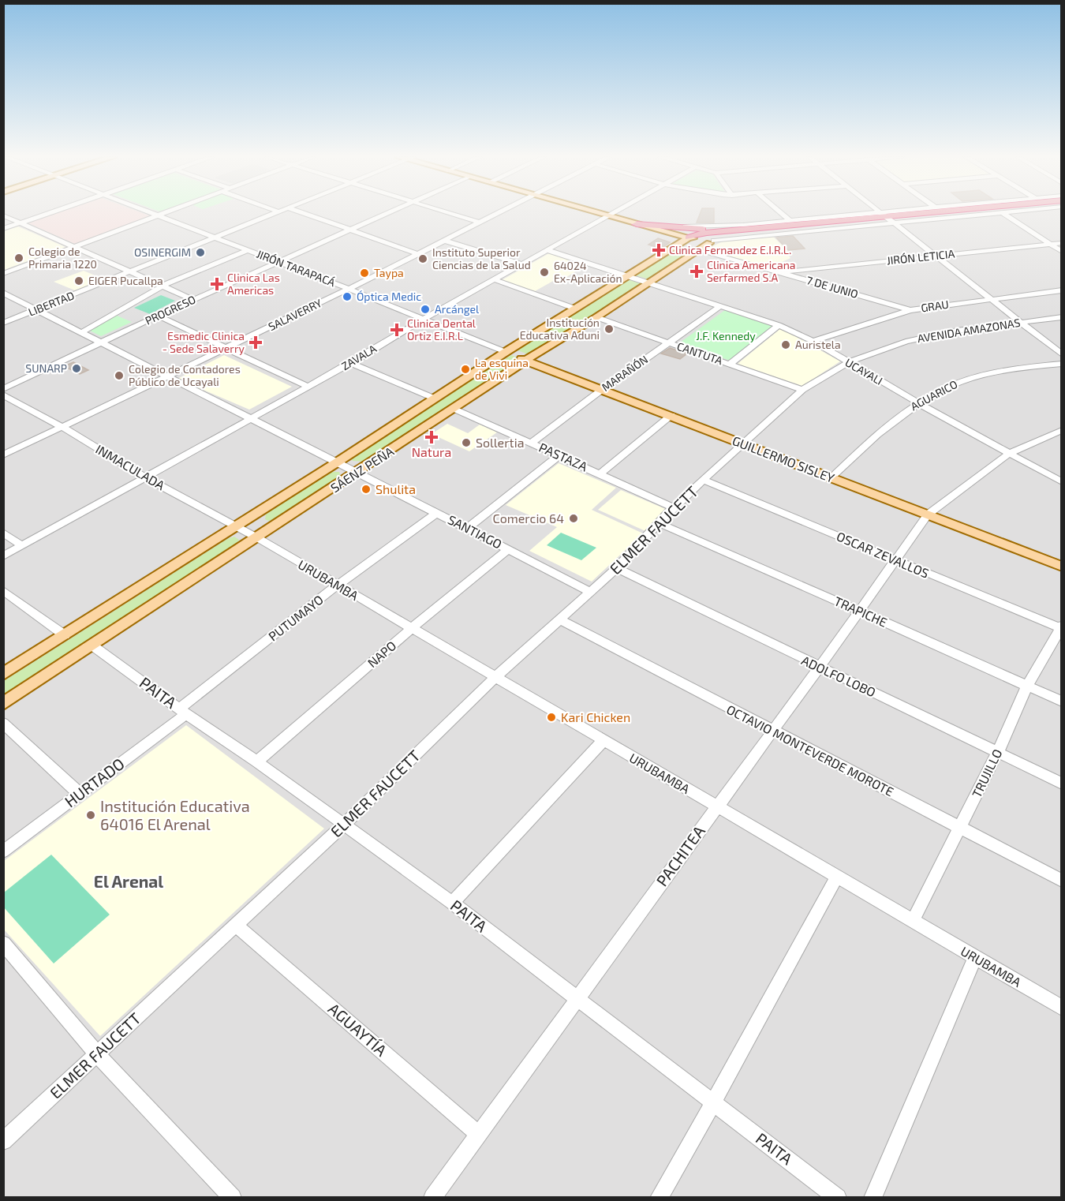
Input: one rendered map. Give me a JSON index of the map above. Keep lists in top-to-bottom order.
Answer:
{
  "streets": {
    "highway": ["SÁENZ PEÑA"],
    "main road": ["GUILLERMO SISLEY"],
    "street": [
      "JIRÓN LETICIA",
      "JIRÓN TARAPACÁ",
      "7 DE JUNIO",
      "LIBERTAD",
      "GRAU",
      "PROGRESO",
      "SALAVERRY",
      "AVENIDA AMAZONAS",
      "CANTUTA",
      "ZAVALA",
      "UCAYALI",
      "MARAÑÓN",
      "AGUARICO",
      "PASTAZA",
      "INMACULADA",
      "ELMER FAUCETT",
      "SANTIAGO",
      "OSCAR ZEVALLOS",
      "URUBAMBA",
      "TRAPICHE",
      "PUTUMAYO",
      "NAPO",
      "ADOLFO LOBO",
      "PAITA",
      "OCTAVIO MONTEVERDE MOROTE",
      "TRUJILLO",
      "HURTADO",
      "PACHITEA",
      "AGUAYTÍA"
    ]
  },
  "crossings": [
    ["JIRÓN LETICIA", "7 DE JUNIO"],
    ["JIRÓN TARAPACÁ", "LIBERTAD"],
    ["JIRÓN TARAPACÁ", "PROGRESO"],
    ["JIRÓN TARAPACÁ", "SALAVERRY"],
    ["JIRÓN TARAPACÁ", "ZAVALA"],
    ["JIRÓN TARAPACÁ", "GUILLERMO SISLEY"],
    ["JIRÓN TARAPACÁ", "SÁENZ PEÑA"],
    ["7 DE JUNIO", "GRAU"],
    ["7 DE JUNIO", "SÁENZ PEÑA"],
    ["LIBERTAD", "SANTIAGO"],
    ["GRAU", "UCAYALI"],
    ["PROGRESO", "SANTIAGO"],
    ["SALAVERRY", "INMACULADA"],
    ["SALAVERRY", "SANTIAGO"],
    ["AVENIDA AMAZONAS", "CANTUTA"],
    ["AVENIDA AMAZONAS", "UCAYALI"],
    ["AVENIDA AMAZONAS", "ELMER FAUCETT"],
    ["CANTUTA", "MARAÑÓN"],
    ["CANTUTA", "SÁENZ PEÑA"],
    ["CANTUTA", "ELMER FAUCETT"],
    ["ZAVALA", "UCAYALI"],
    ["ZAVALA", "INMACULADA"],
    ["ZAVALA", "SANTIAGO"],
    ["UCAYALI", "MARAÑÓN"],
    ["UCAYALI", "AGUARICO"],
    ["UCAYALI", "SÁENZ PEÑA"],
    ["UCAYALI", "PACHITEA"],
    ["MARAÑÓN", "PASTAZA"],
    ["MARAÑÓN", "GUILLERMO SISLEY"],
    ["AGUARICO", "GUILLERMO SISLEY"],
    ["PASTAZA", "SÁENZ PEÑA"],
    ["PASTAZA", "ELMER FAUCETT"],
    ["GUILLERMO SISLEY", "SÁENZ PEÑA"],
    ["GUILLERMO SISLEY", "ELMER FAUCETT"],
    ["GUILLERMO SISLEY", "PACHITEA"],
    ["INMACULADA", "SÁENZ PEÑA"],
    ["INMACULADA", "URUBAMBA"],
    ["SÁENZ PEÑA", "SANTIAGO"],
    ["SÁENZ PEÑA", "URUBAMBA"],
    ["SÁENZ PEÑA", "PAITA"],
    ["ELMER FAUCETT", "SANTIAGO"],
    ["ELMER FAUCETT", "OSCAR ZEVALLOS"],
    ["ELMER FAUCETT", "URUBAMBA"],
    ["ELMER FAUCETT", "TRAPICHE"],
    ["ELMER FAUCETT", "ADOLFO LOBO"],
    ["ELMER FAUCETT", "PAITA"],
    ["ELMER FAUCETT", "OCTAVIO MONTEVERDE MOROTE"],
    ["ELMER FAUCETT", "AGUAYTÍA"],
    ["SANTIAGO", "PUTUMAYO"],
    ["SANTIAGO", "NAPO"],
    ["OSCAR ZEVALLOS", "TRUJILLO"],
    ["OSCAR ZEVALLOS", "PACHITEA"],
    ["URUBAMBA", "PUTUMAYO"],
    ["URUBAMBA", "NAPO"],
    ["URUBAMBA", "TRUJILLO"],
    ["URUBAMBA", "PACHITEA"],
    ["TRAPICHE", "TRUJILLO"],
    ["TRAPICHE", "PACHITEA"],
    ["PUTUMAYO", "PAITA"],
    ["PUTUMAYO", "HURTADO"],
    ["NAPO", "PAITA"],
    ["ADOLFO LOBO", "TRUJILLO"],
    ["ADOLFO LOBO", "PACHITEA"],
    ["PAITA", "HURTADO"],
    ["PAITA", "PACHITEA"],
    ["OCTAVIO MONTEVERDE MOROTE", "TRUJILLO"],
    ["OCTAVIO MONTEVERDE MOROTE", "PACHITEA"],
    ["PACHITEA", "AGUAYTÍA"]
  ],
  "districts": ["El Arenal"],
  "parks": ["J.F. Kennedy"],
  "places": {
    "health": [
      "Clinica Fernandez E.I.R.L.",
      "Clinica Americana Serfarmed S.A",
      "Clinica Las Americas",
      "Clinica Dental Ortiz E.I.R.L",
      "Esmedic Clinica - Sede Salaverry",
      "Natura"
    ],
    "other": [
      "OSINERGIM",
      "Colegio de Primaria 1220",
      "Instituto Superior Ciencias de la Salud",
      "64024 Ex-Aplicación",
      "Taypa",
      "EIGER Pucallpa",
      "Óptica Medic",
      "Arcángel",
      "Institución Educativa Aduni",
      "Auristela",
      "SUNARP",
      "La esquina de Vivi",
      "Colegio de Contadores Público de Ucayali",
      "Sollertia",
      "Shulita",
      "Comercio 64",
      "Kari Chicken",
      "Institución Educativa 64016 El Arenal"
    ]
  }
}
